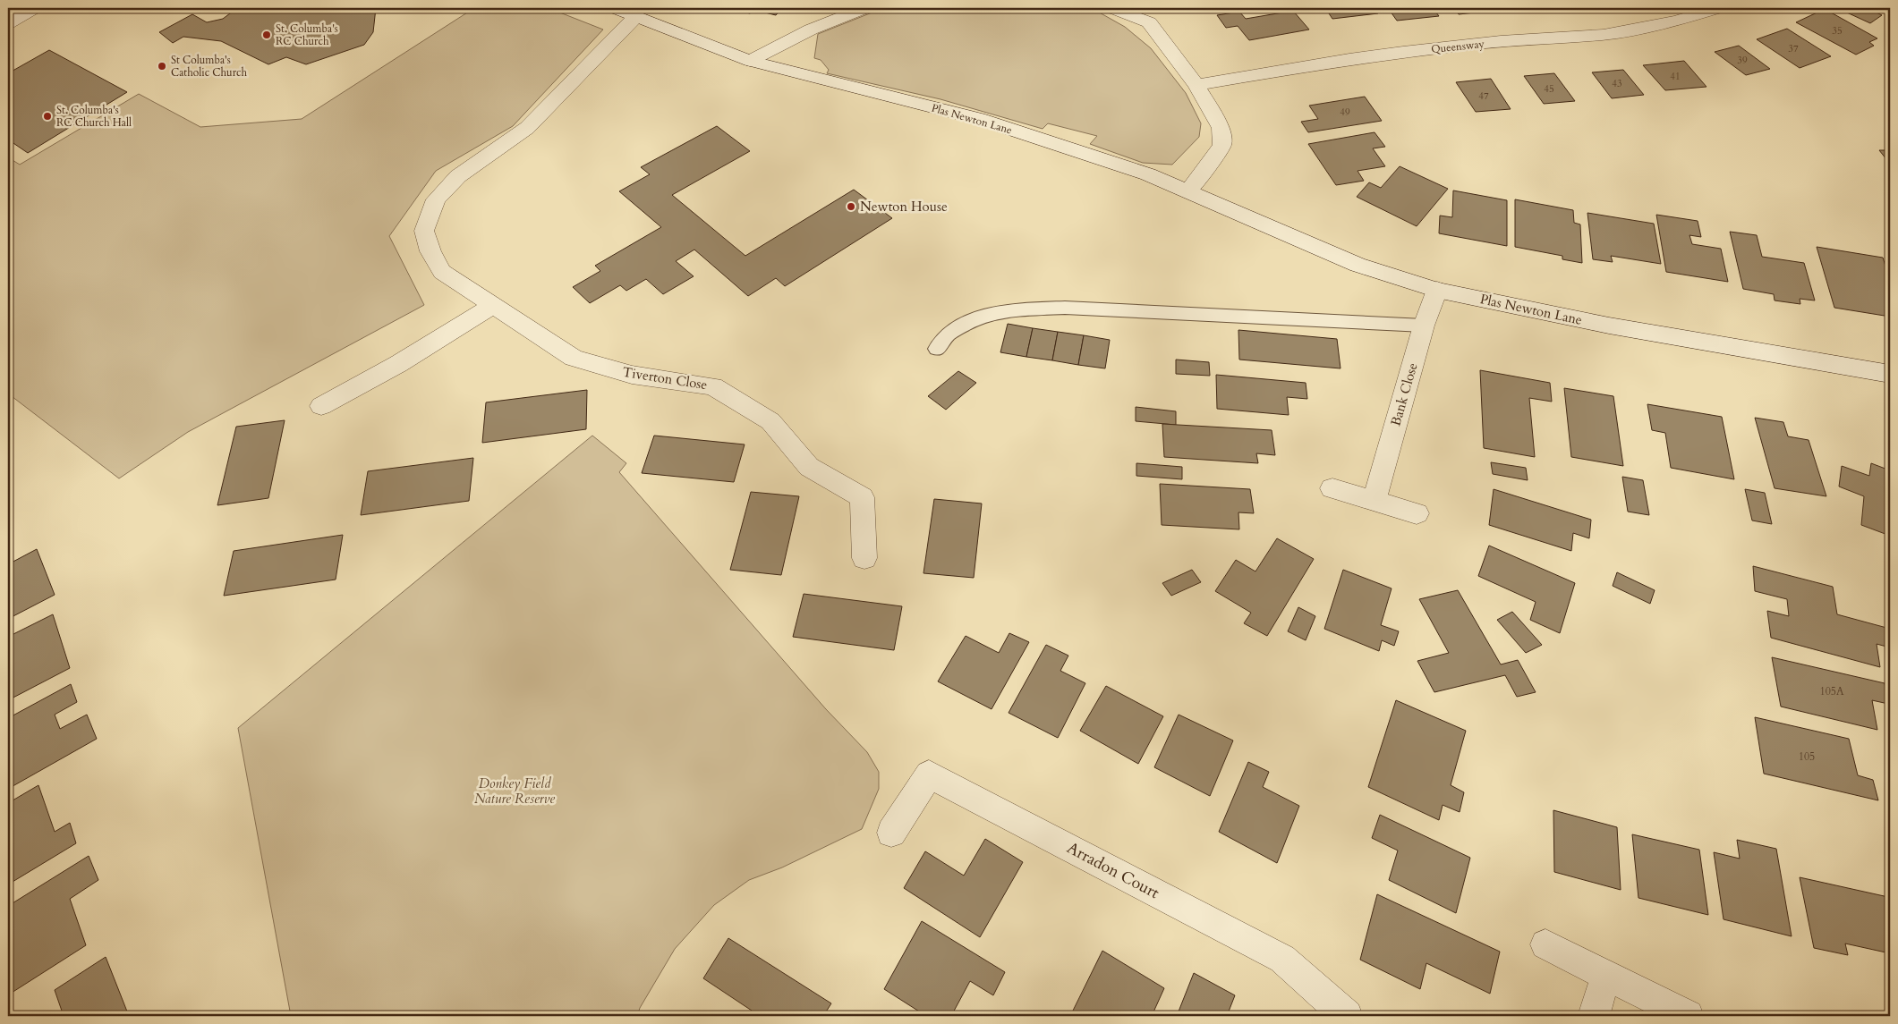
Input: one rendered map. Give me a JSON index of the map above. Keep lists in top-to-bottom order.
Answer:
{
  "streets": {
    "street": [
      "Queensway",
      "Plas Newton Lane",
      "Tiverton Close",
      "Bank Close",
      "Arradon Court"
    ]
  },
  "crossings": [
    ["Plas Newton Lane", "Tiverton Close"],
    ["Plas Newton Lane", "Bank Close"]
  ],
  "parks": ["Donkey Field Nature Reserve"],
  "places": [
    "St. Columba's RC Church",
    "St Columba's Catholic Church",
    "St. Columba's RC Church Hall",
    "Newton House"
  ],
  "house_numbers": [
    "35",
    "37",
    "39",
    "41",
    "43",
    "45",
    "47",
    "49",
    "105A",
    "105"
  ]
}
